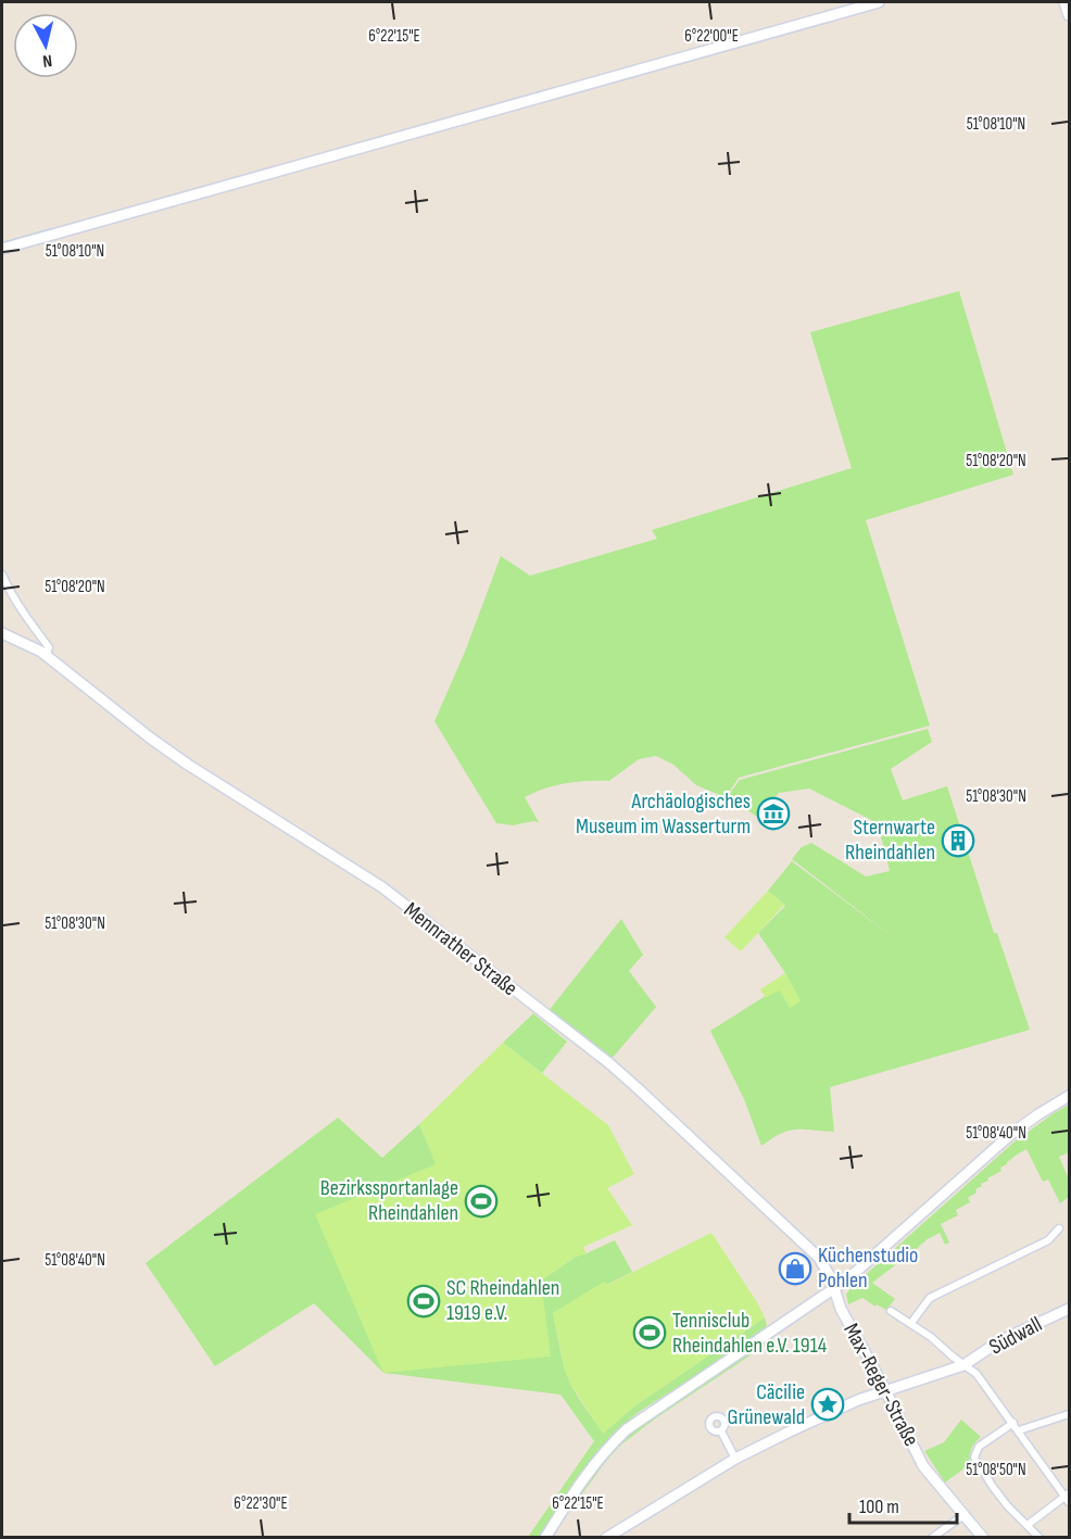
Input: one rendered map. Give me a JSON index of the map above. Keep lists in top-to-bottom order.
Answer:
{
  "streets": {
    "main road": ["Mennrather Straße", "Südwall", "Max-Reger-Straße"]
  },
  "crossings": [
    ["Mennrather Straße", "Max-Reger-Straße"],
    ["Südwall", "Max-Reger-Straße"]
  ],
  "places": {
    "museum": ["Archäologisches Museum im Wasserturm"],
    "building": ["Sternwarte Rheindahlen"],
    "sports": ["Bezirkssportanlage Rheindahlen", "SC Rheindahlen 1919 e.V.", "Tennisclub Rheindahlen e.V. 1914"],
    "shop": ["Küchenstudio Pohlen"],
    "place": ["Cäcilie Grünewald"]
  },
  "scale_bar": "100 m",
  "north": "bottom",
  "coordinates": [
    "6°22'15\"E",
    "6°22'00\"E",
    "51°08'10\"N",
    "51°08'20\"N",
    "51°08'30\"N",
    "51°08'40\"N",
    "51°08'50\"N",
    "6°22'30\"E"
  ]
}
